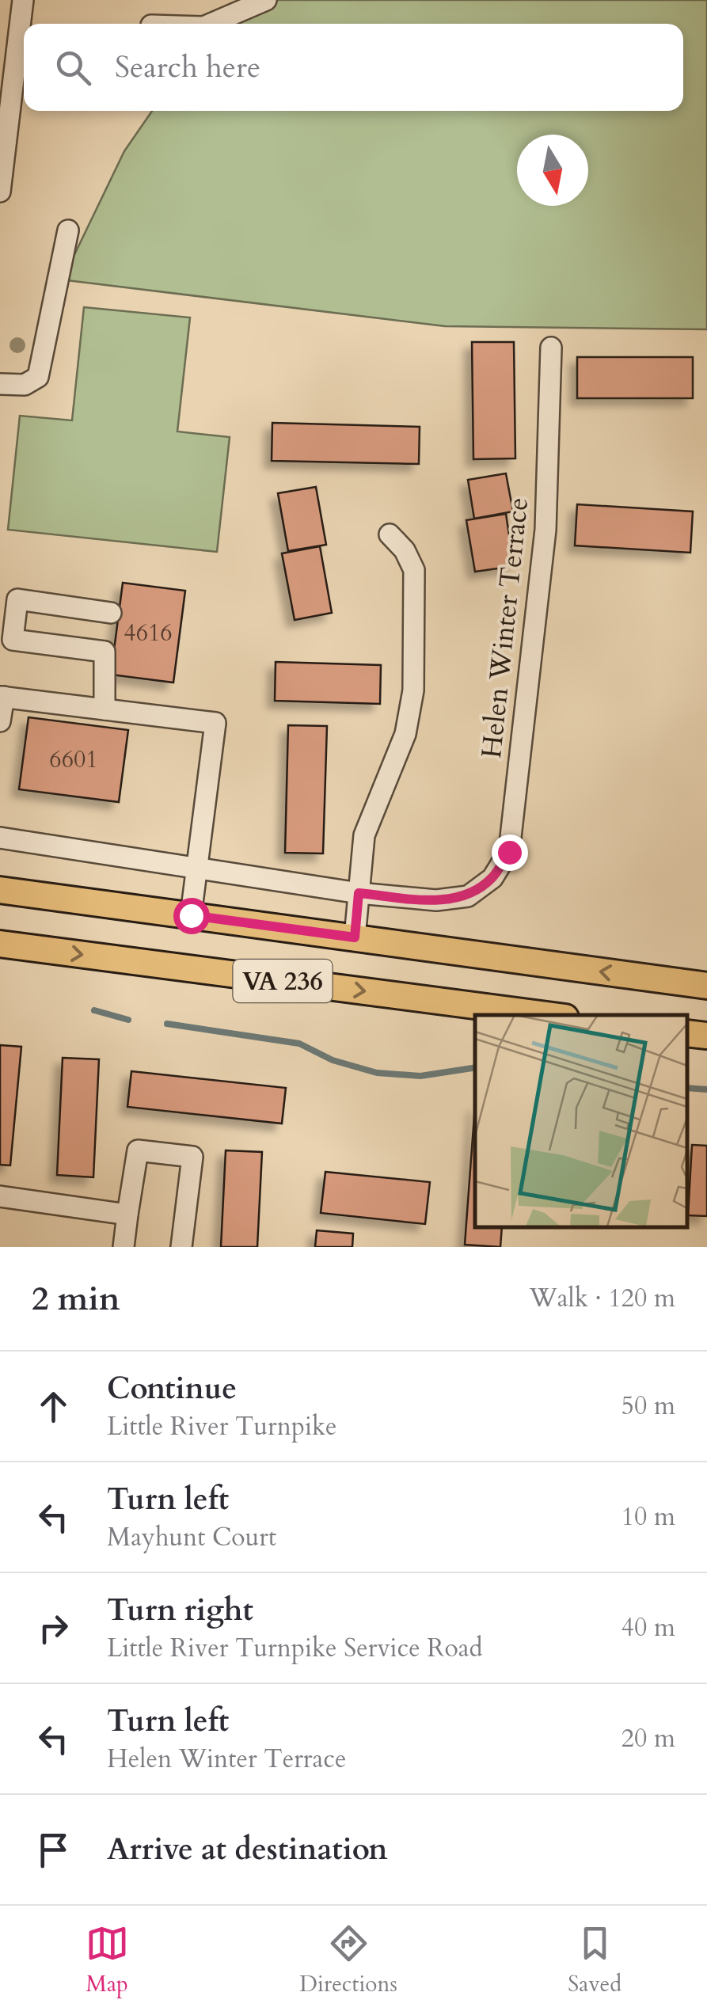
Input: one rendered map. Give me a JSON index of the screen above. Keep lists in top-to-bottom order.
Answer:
{
  "streets": {
    "main road": ["VA 236"],
    "street": ["Helen Winter Terrace"]
  },
  "house_numbers": ["4616", "6601"],
  "north": "bottom",
  "page": {
    "search": "Search here",
    "heading": ["2 min", "Walk · 120 m"],
    "list": [
      ["Continue", "Little River Turnpike", "50 m"],
      ["Turn left", "Mayhunt Court", "10 m"],
      ["Turn right", "Little River Turnpike Service Road", "40 m"],
      ["Turn left", "Helen Winter Terrace", "20 m"],
      "Arrive at destination"
    ],
    "nav": ["Map", "Directions", "Saved"]
  }
}
